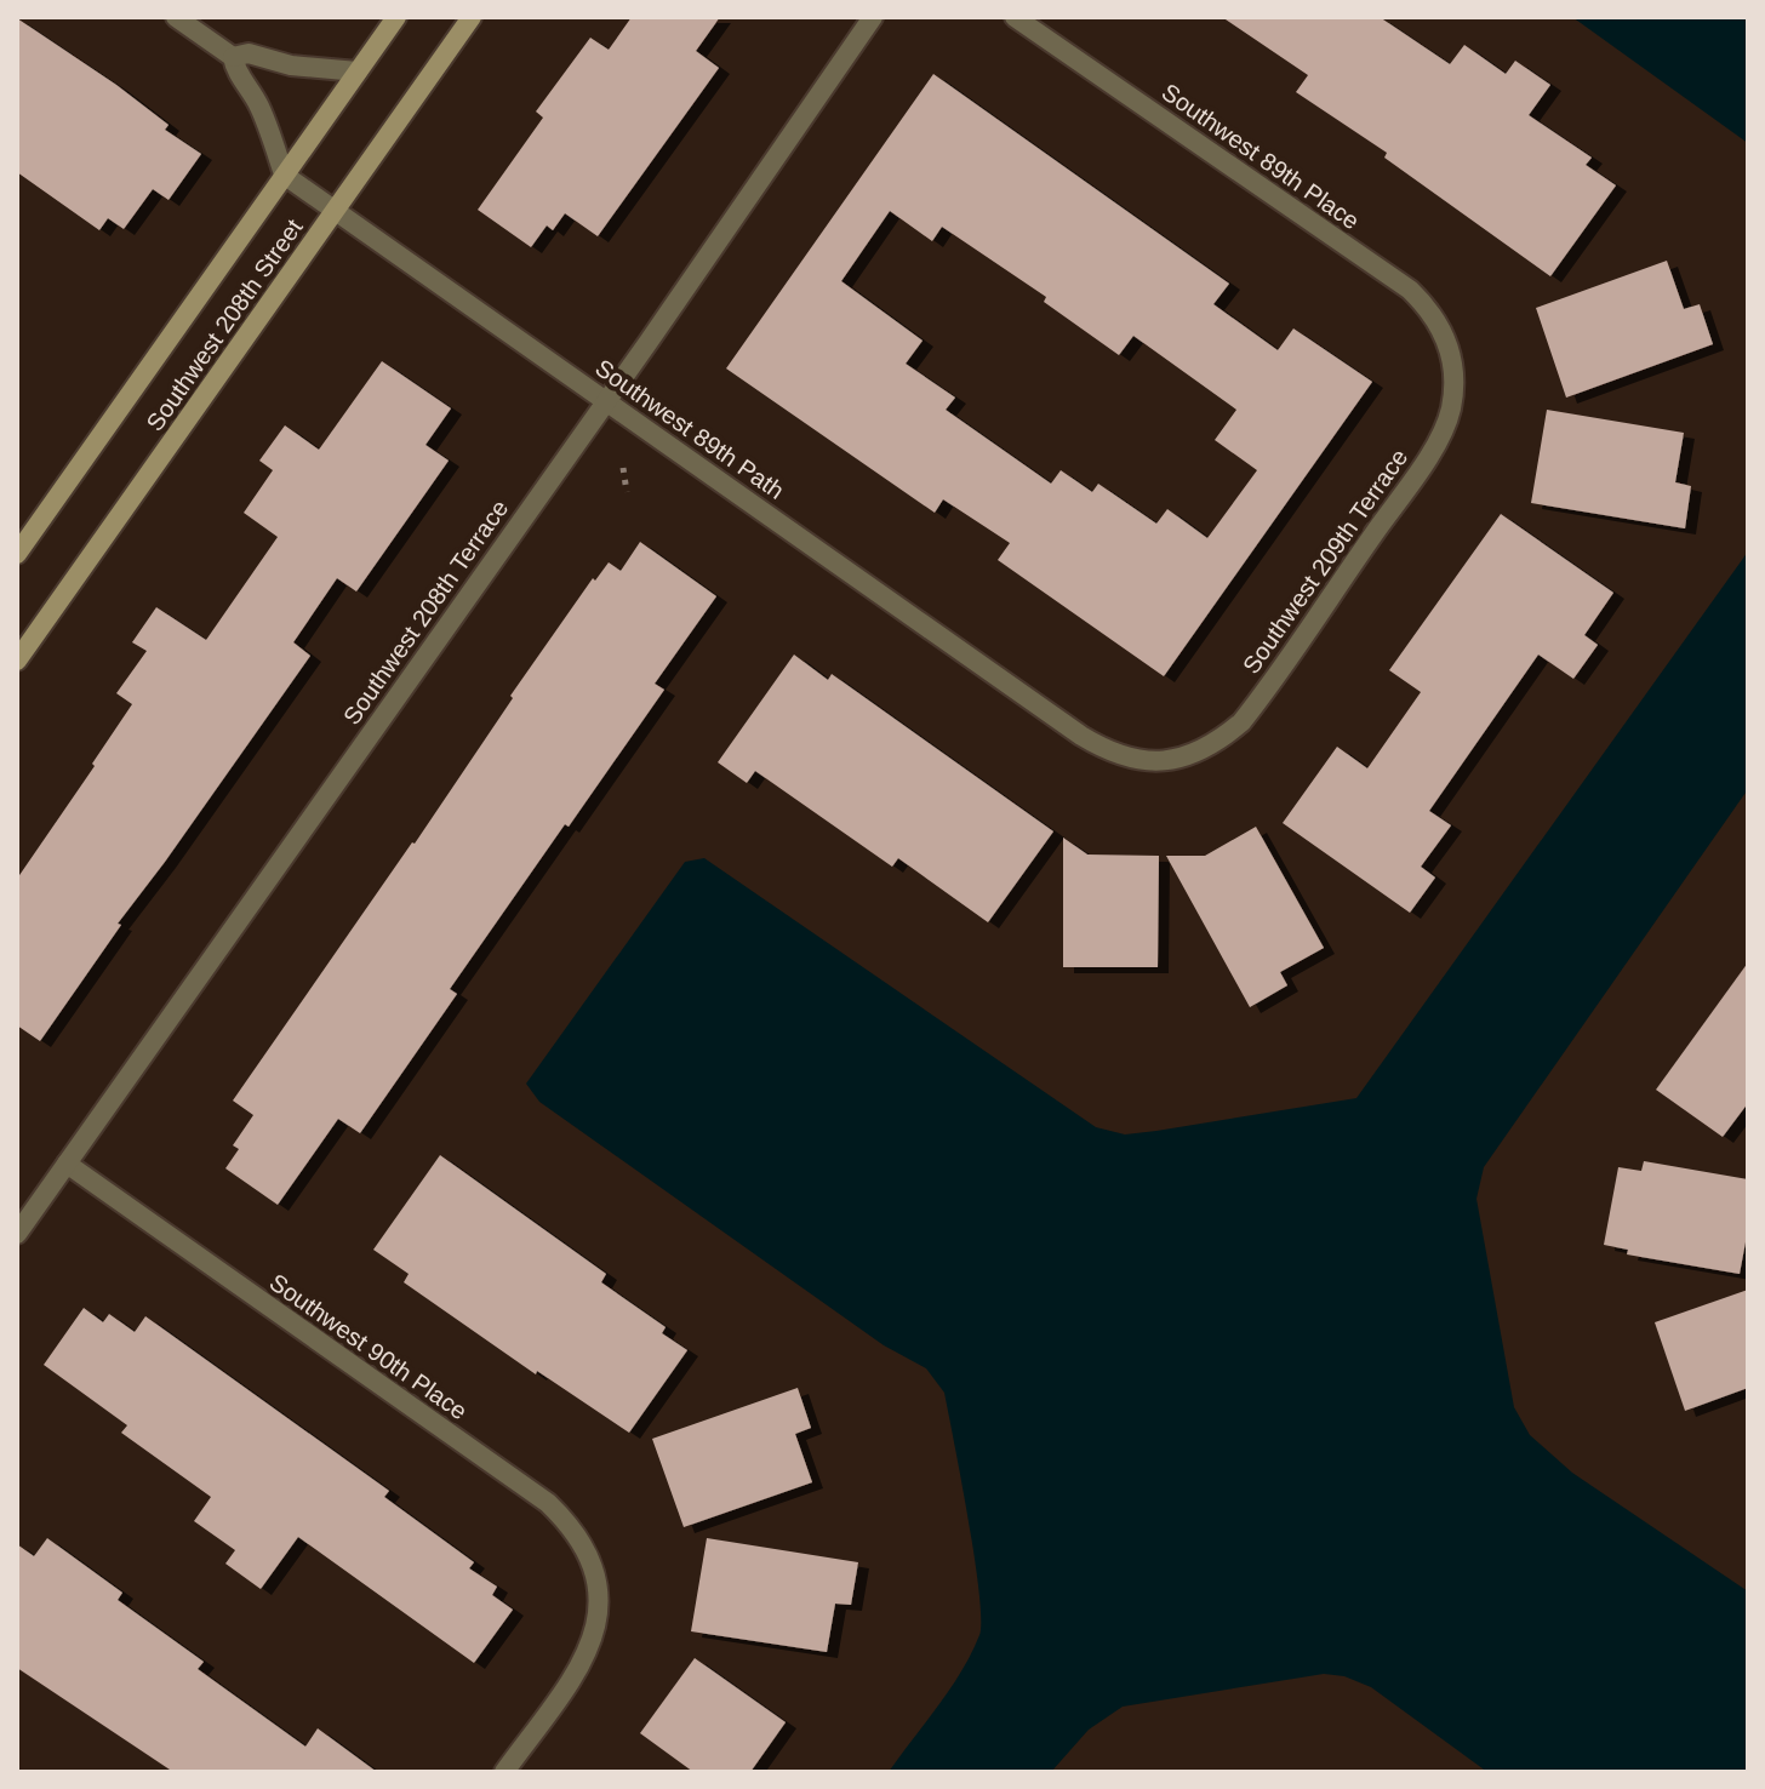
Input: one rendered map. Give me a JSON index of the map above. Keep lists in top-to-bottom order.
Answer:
{
  "streets": {
    "street": [
      "Southwest 89th Place",
      "Southwest 208th Street",
      "Southwest 89th Path",
      "Southwest 209th Terrace",
      "Southwest 208th Terrace",
      "Southwest 90th Place"
    ]
  },
  "crossings": [
    ["Southwest 89th Place", "Southwest 209th Terrace"],
    ["Southwest 208th Street", "Southwest 89th Path"],
    ["Southwest 89th Path", "Southwest 209th Terrace"],
    ["Southwest 89th Path", "Southwest 208th Terrace"],
    ["Southwest 208th Terrace", "Southwest 90th Place"]
  ]
}
